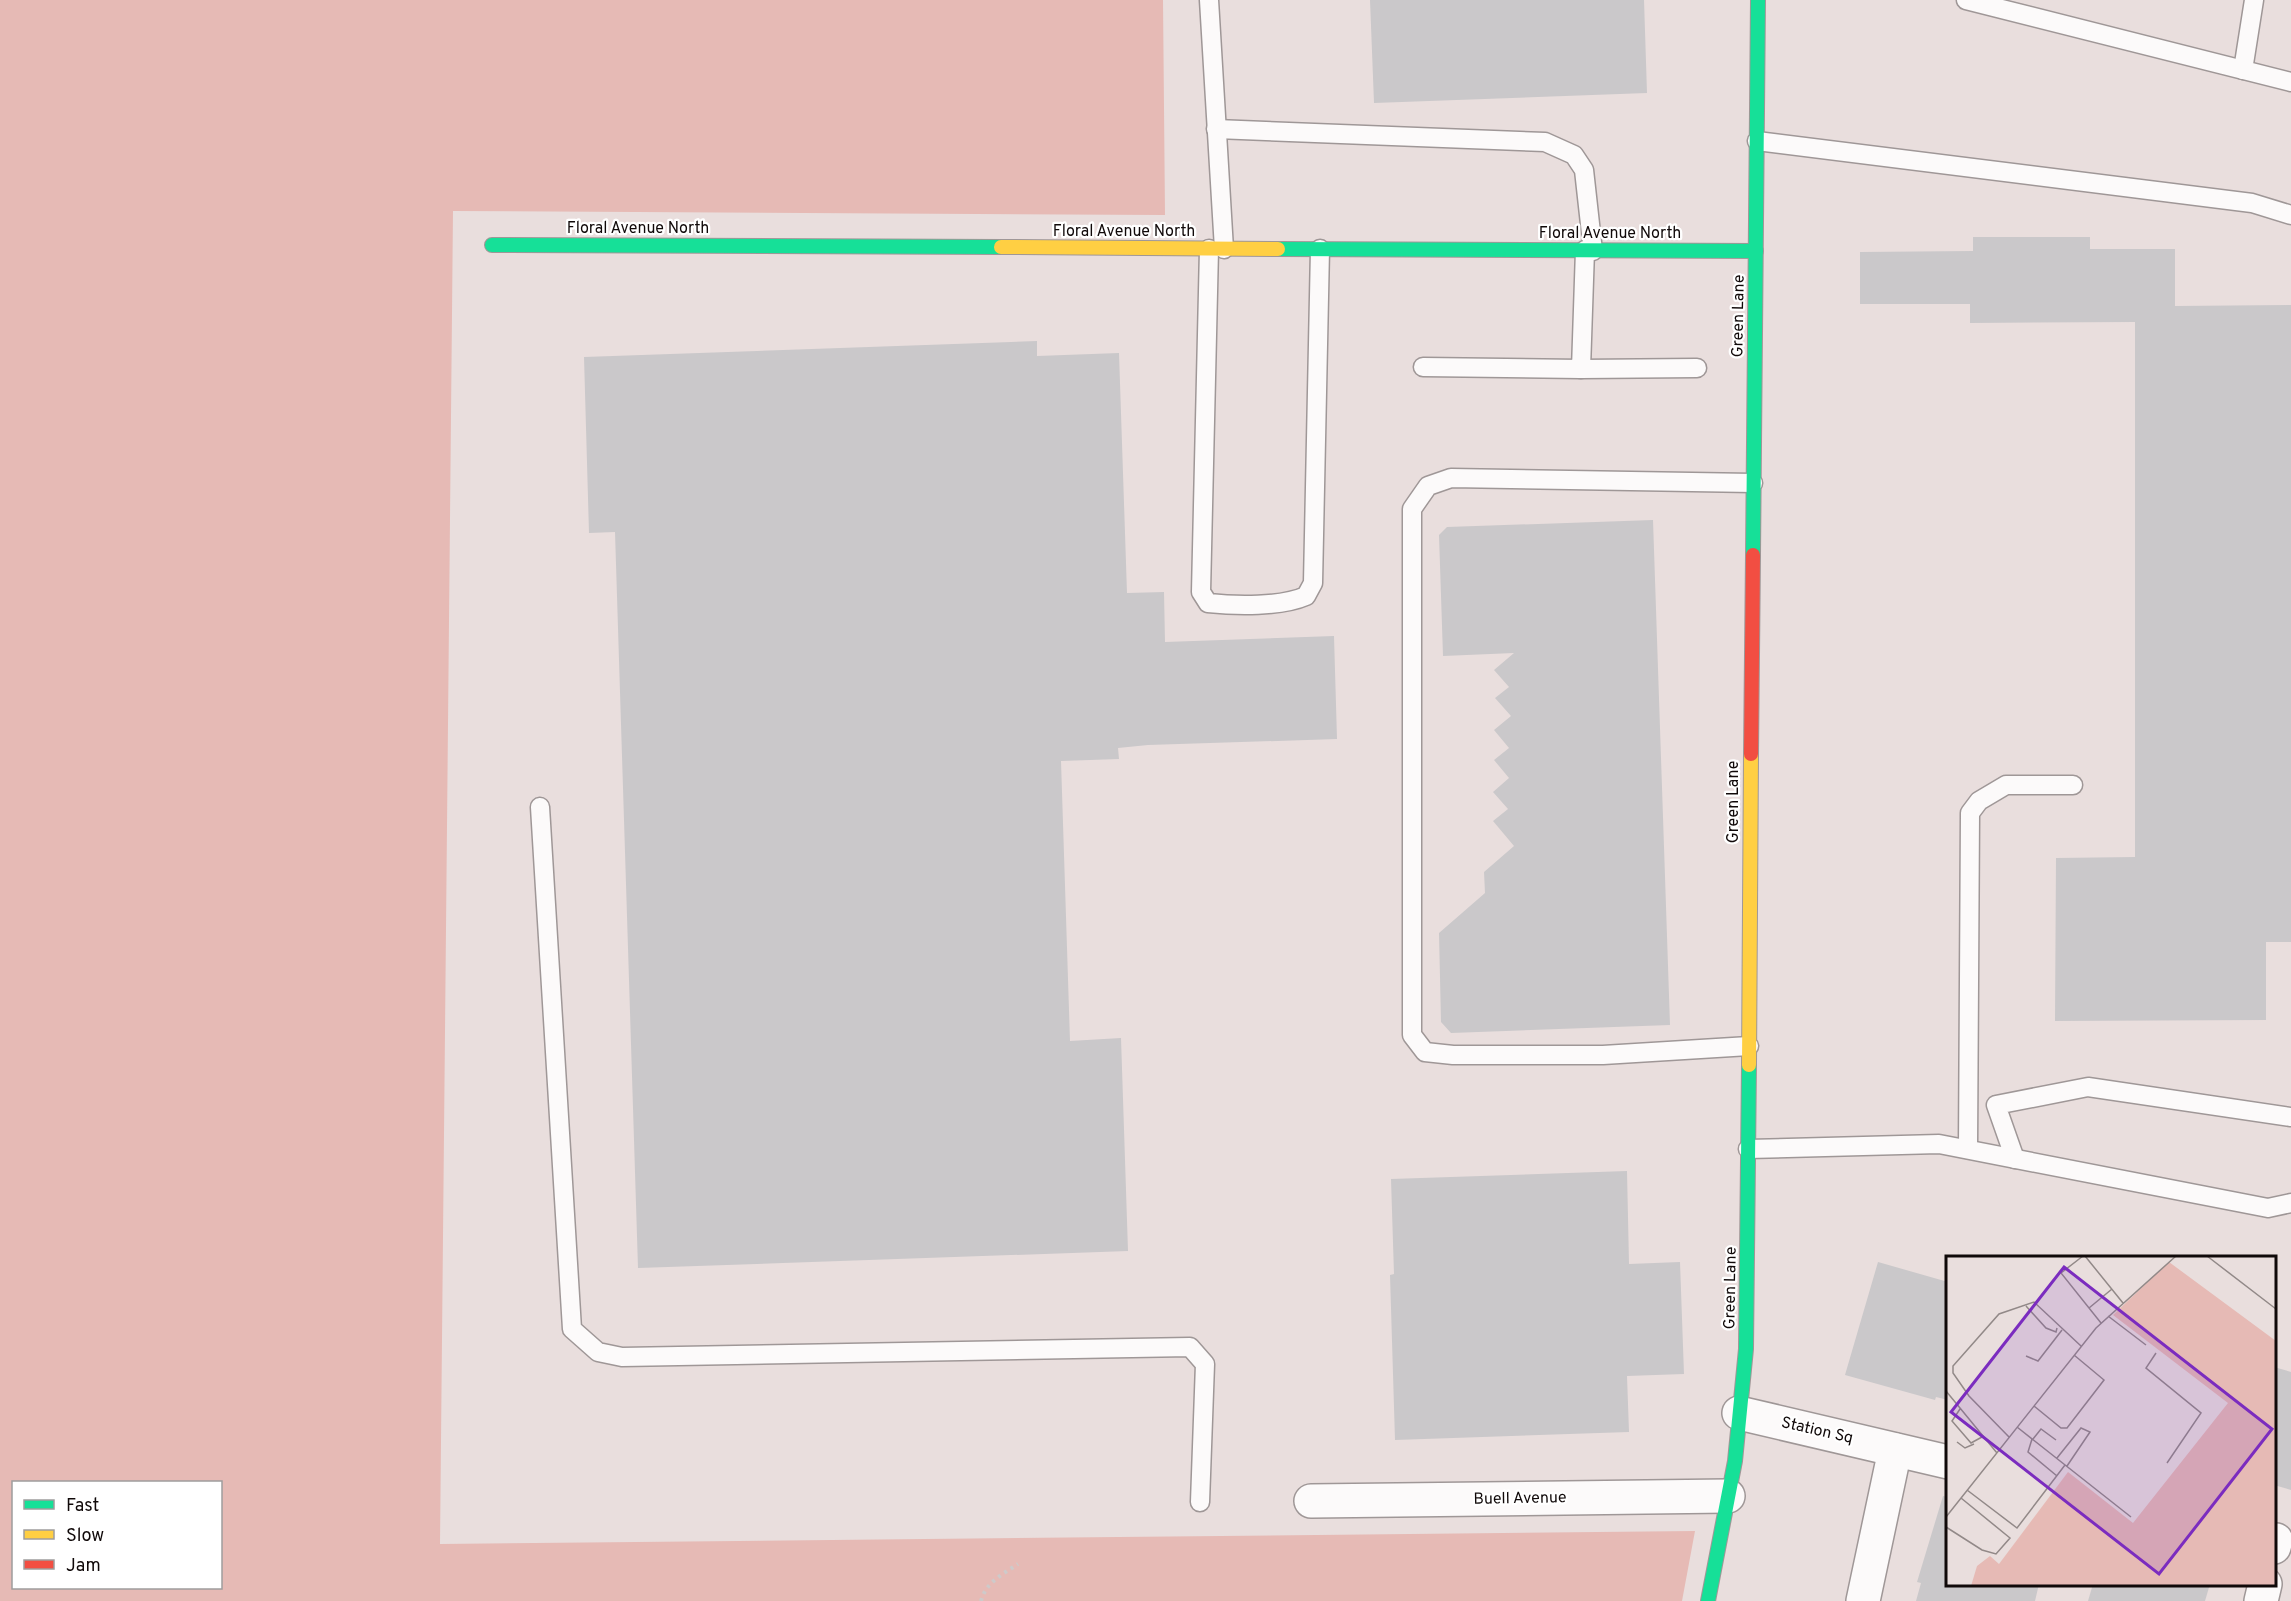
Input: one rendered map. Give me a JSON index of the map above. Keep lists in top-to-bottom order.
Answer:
{
  "streets": {
    "street": [
      "Floral Avenue North",
      "Green Lane",
      "Station Sq",
      "Buell Avenue"
    ]
  },
  "crossings": [
    ["Floral Avenue North", "Green Lane"],
    ["Green Lane", "Station Sq"],
    ["Green Lane", "Buell Avenue"]
  ],
  "legend": ["Fast", "Slow", "Jam"]
}
